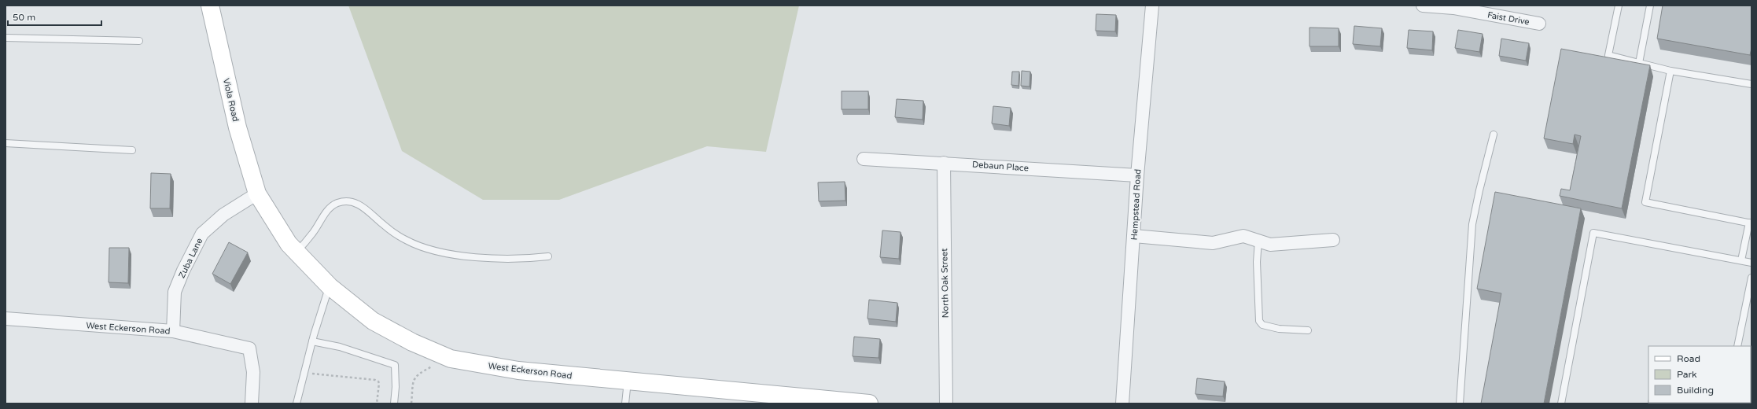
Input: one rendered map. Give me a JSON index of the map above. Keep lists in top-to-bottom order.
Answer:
{
  "streets": {
    "street": [
      "Faist Drive",
      "Viola Road",
      "Debaun Place",
      "Hempstead Road",
      "Zuba Lane",
      "North Oak Street",
      "West Eckerson Road"
    ]
  },
  "crossings": [
    ["Viola Road", "Zuba Lane"],
    ["Viola Road", "West Eckerson Road"],
    ["Debaun Place", "Hempstead Road"],
    ["Debaun Place", "North Oak Street"],
    ["Zuba Lane", "West Eckerson Road"]
  ],
  "legend": ["Road", "Park", "Building"],
  "scale_bar": "50 m"
}
